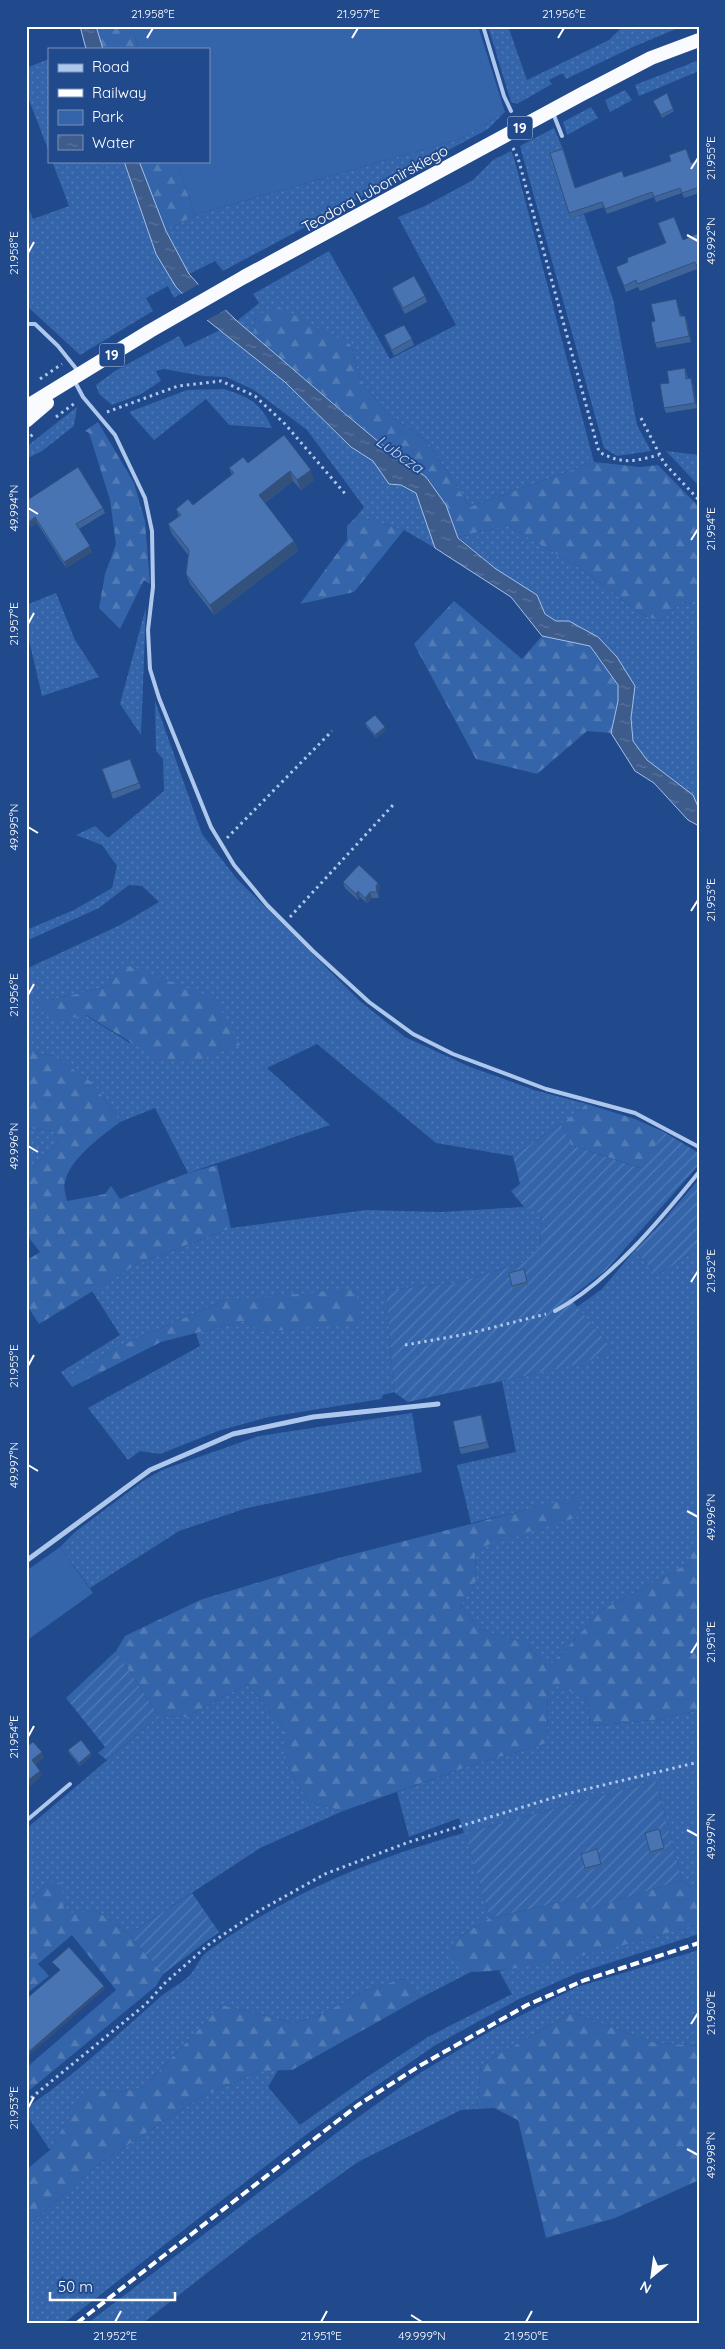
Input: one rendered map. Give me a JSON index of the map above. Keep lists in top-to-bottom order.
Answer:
{
  "streets": {
    "highway": ["19", "Teodora Lubomirskiego"]
  },
  "crossings": [
    ["19", "Teodora Lubomirskiego"]
  ],
  "water": ["Lubcza"],
  "legend": [
    "Road",
    "Railway",
    "Park",
    "Water"
  ],
  "scale_bar": "50 m",
  "north": "bottom left",
  "coordinates": [
    "21.958°E",
    "21.957°E",
    "21.956°E",
    "21.955°E",
    "49.992°N",
    "49.994°N",
    "21.954°E",
    "49.995°N",
    "21.953°E",
    "49.996°N",
    "21.952°E",
    "49.997°N",
    "21.951°E",
    "21.950°E",
    "49.998°N",
    "49.999°N"
  ]
}
